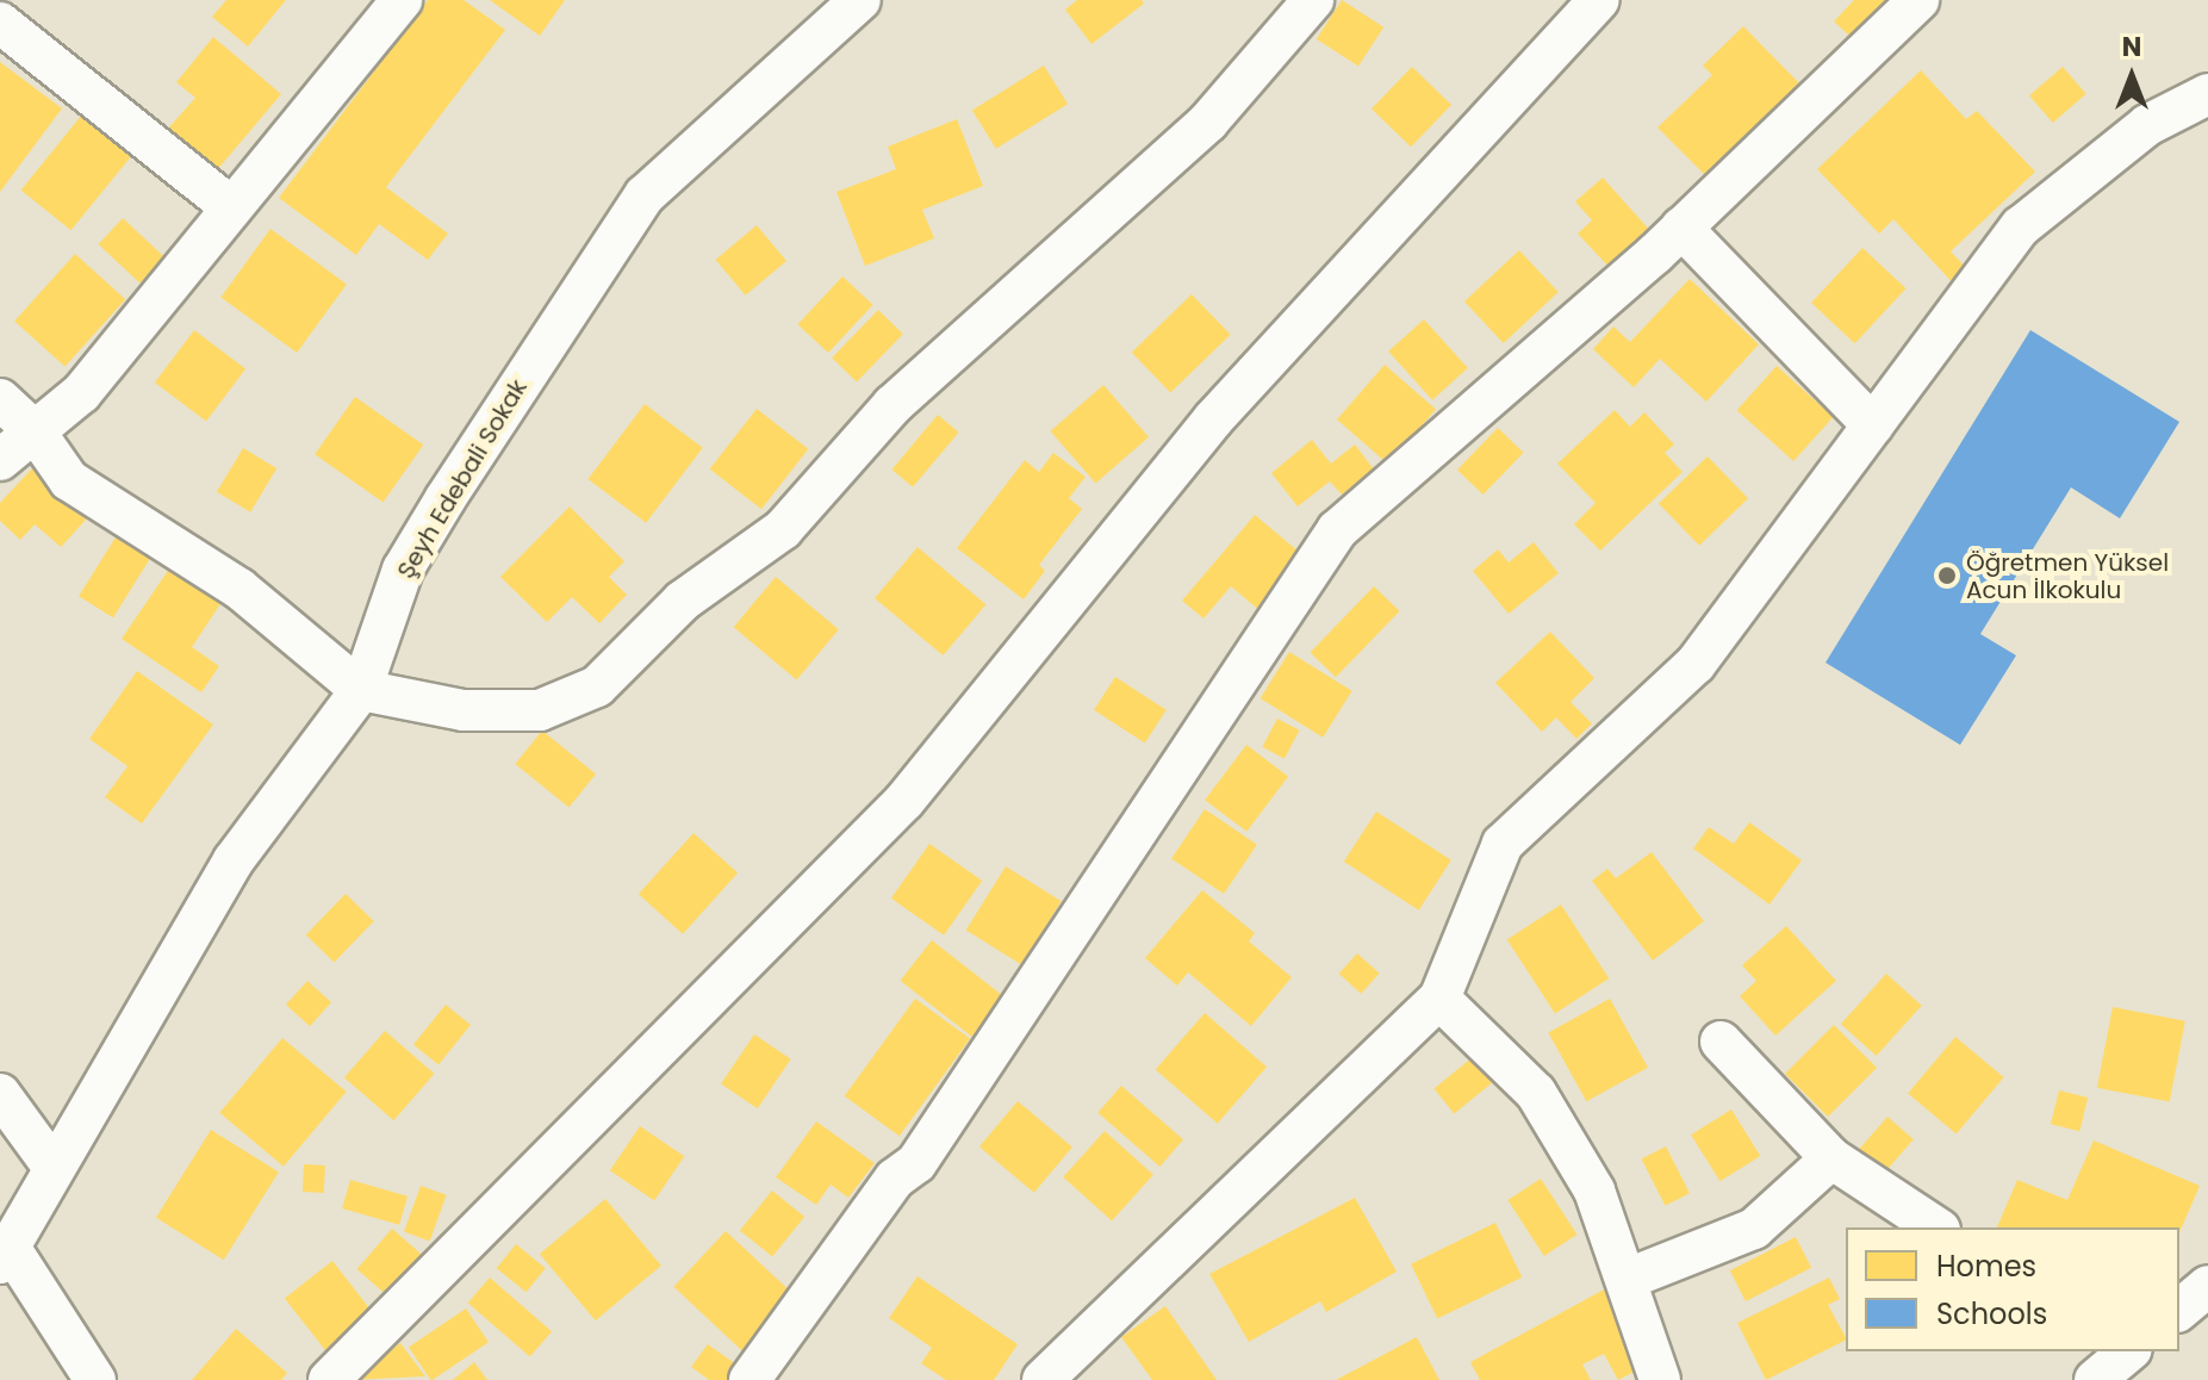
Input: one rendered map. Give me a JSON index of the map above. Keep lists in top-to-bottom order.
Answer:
{
  "streets": {
    "street": ["Şeyh Edebali Sokak"]
  },
  "places": ["Öğretmen Yüksel Acun İlkokulu"],
  "legend": ["Homes", "Schools"],
  "north": "top"
}
